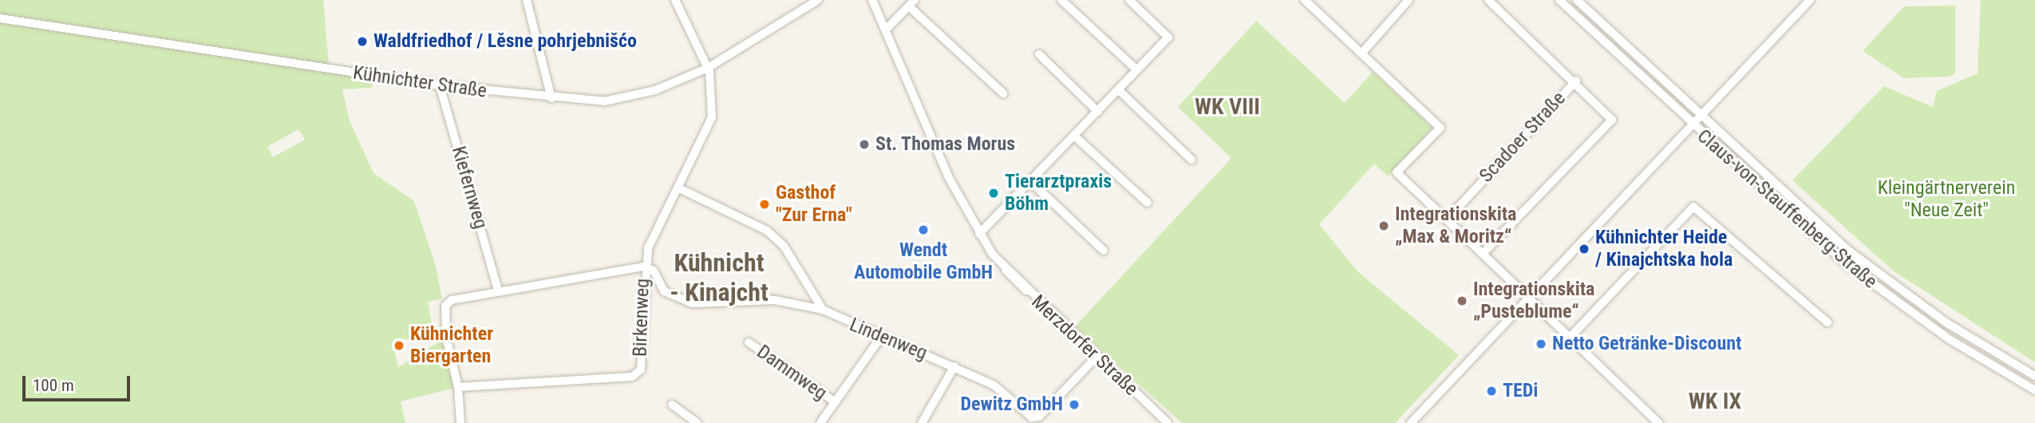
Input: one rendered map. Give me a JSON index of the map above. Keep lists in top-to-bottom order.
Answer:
{
  "streets": {
    "street": [
      "Kühnichter Straße",
      "Scadoer Straße",
      "Kiefernweg",
      "Claus-von-Stauffenberg-Straße",
      "Birkenweg",
      "Lindenweg",
      "Merzdorfer Straße",
      "Dammweg"
    ]
  },
  "crossings": [
    ["Kühnichter Straße", "Kiefernweg"],
    ["Kiefernweg", "Birkenweg"],
    ["Birkenweg", "Lindenweg"],
    ["Lindenweg", "Merzdorfer Straße"]
  ],
  "districts": ["WK VIII", "Kühnicht - Kinajcht", "WK IX"],
  "parks": ["Kleingärtnerverein \"Neue Zeit\""],
  "places": [
    "Waldfriedhof / Lěsne pohrjebnišćo",
    "St. Thomas Morus",
    "Tierarztpraxis Böhm",
    "Gasthof \"Zur Erna\"",
    "Integrationskita „Max & Moritz“",
    "Wendt Automobile GmbH",
    "Kühnichter Heide / Kinajchtska hola",
    "Integrationskita „Pusteblume“",
    "Netto Getränke-Discount",
    "Kühnichter Biergarten",
    "TEDi",
    "Dewitz GmbH"
  ],
  "scale_bar": "100 m"
}
